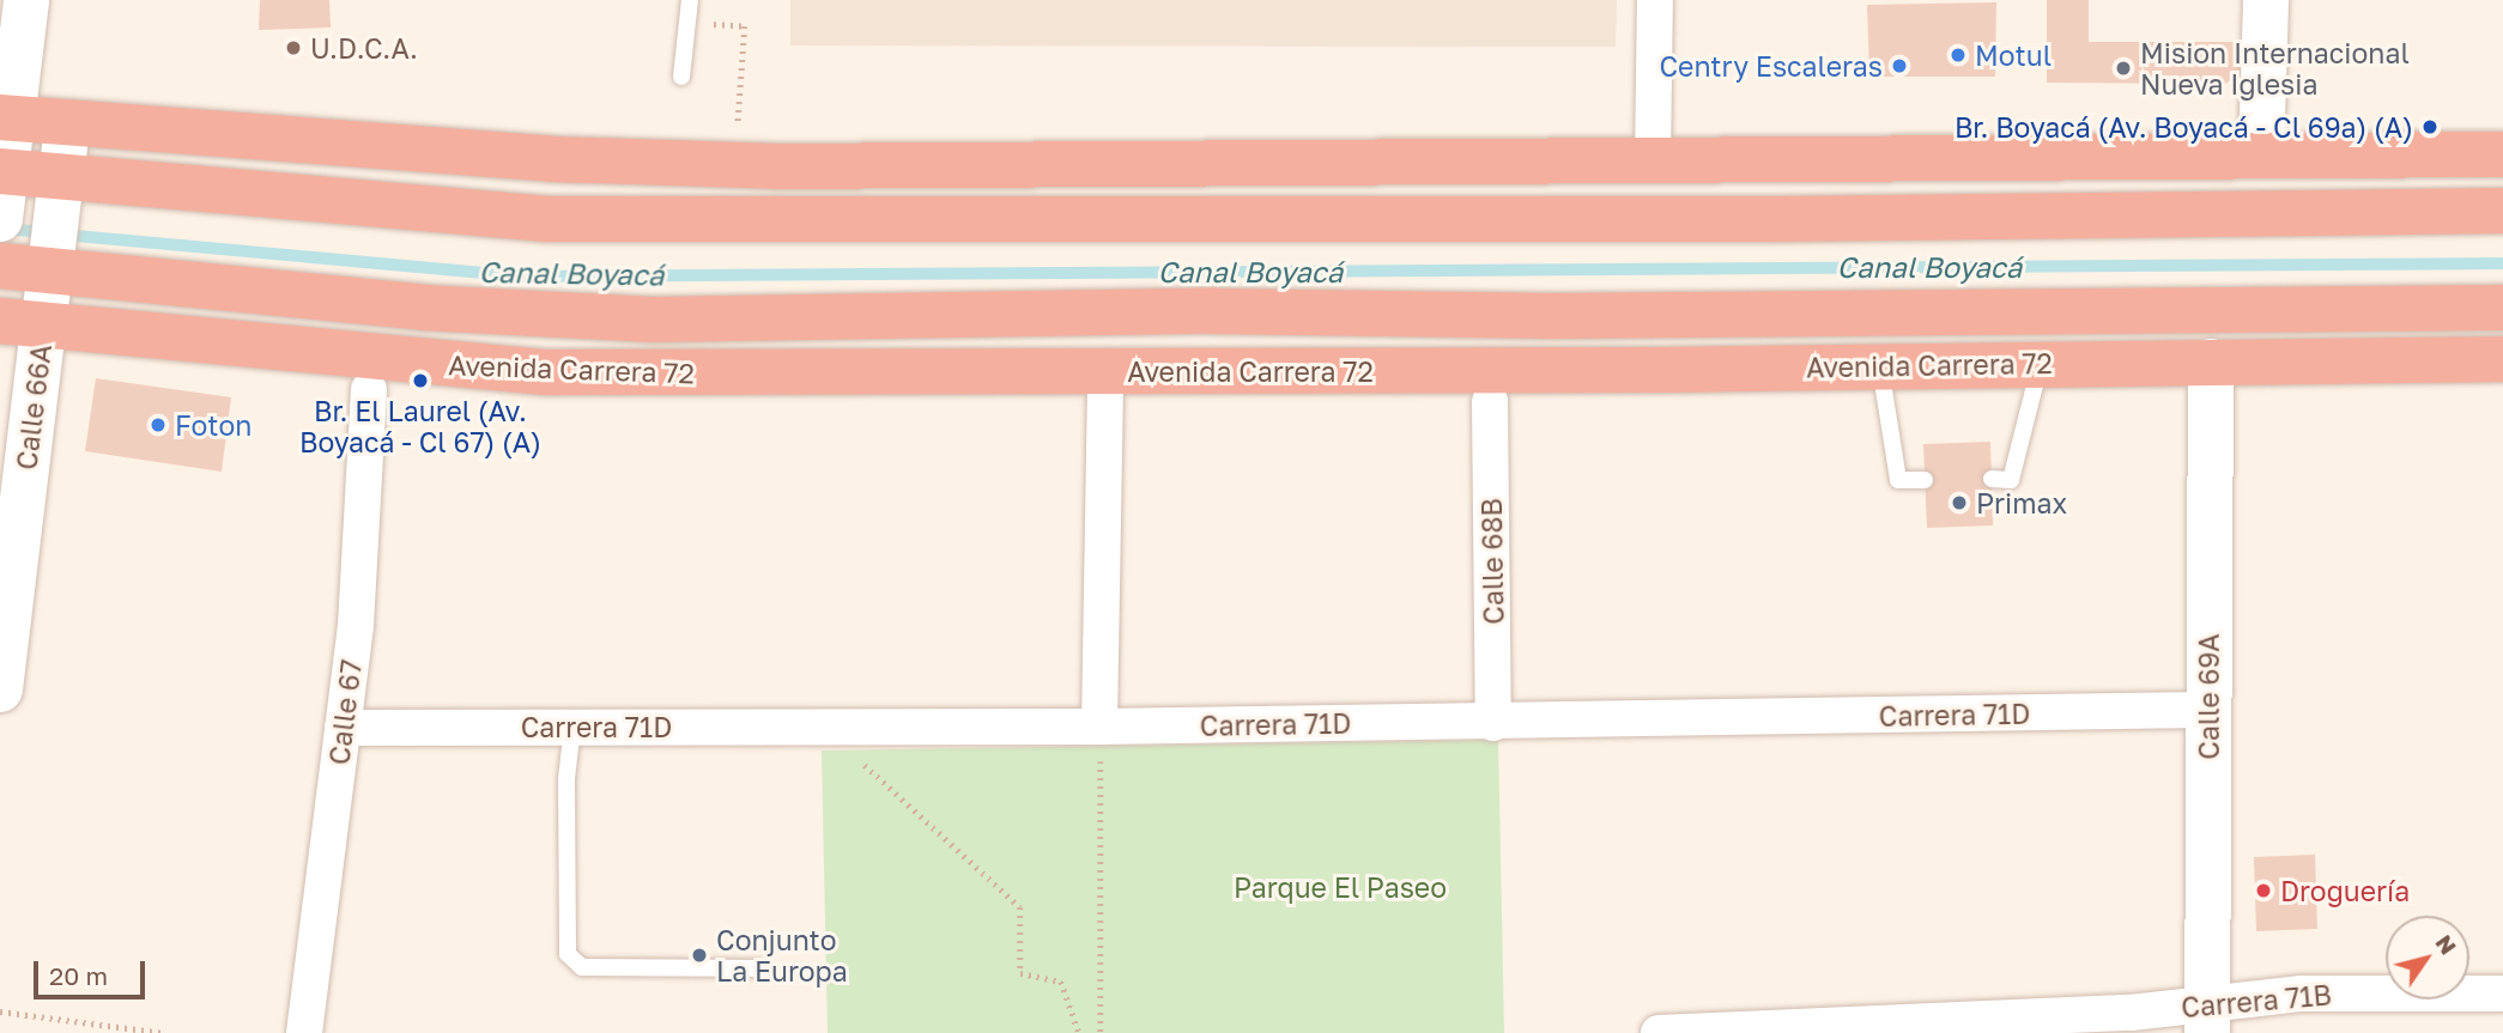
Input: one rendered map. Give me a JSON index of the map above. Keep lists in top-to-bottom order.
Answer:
{
  "streets": {
    "highway": ["Avenida Carrera 72"],
    "street": [
      "Calle 66A",
      "Calle 68B",
      "Calle 69A",
      "Calle 67",
      "Carrera 71D",
      "Carrera 71B"
    ]
  },
  "crossings": [
    ["Avenida Carrera 72", "Calle 66A"],
    ["Avenida Carrera 72", "Calle 69A"],
    ["Calle 68B", "Carrera 71D"],
    ["Calle 69A", "Carrera 71D"],
    ["Calle 69A", "Carrera 71B"],
    ["Calle 67", "Carrera 71D"]
  ],
  "water": ["Canal Boyacá"],
  "parks": ["Parque El Paseo"],
  "places": [
    "U.D.C.A.",
    "Motul",
    "Centry Escaleras",
    "Mision Internacional Nueva Iglesia",
    "Br. Boyacá (Av. Boyacá - Cl 69a) (A)",
    "Br. El Laurel (Av. Boyacá - Cl 67) (A)",
    "Foton",
    "Primax",
    "Droguería",
    "Conjunto La Europa"
  ],
  "scale_bar": "20 m",
  "north": "top right"
}
